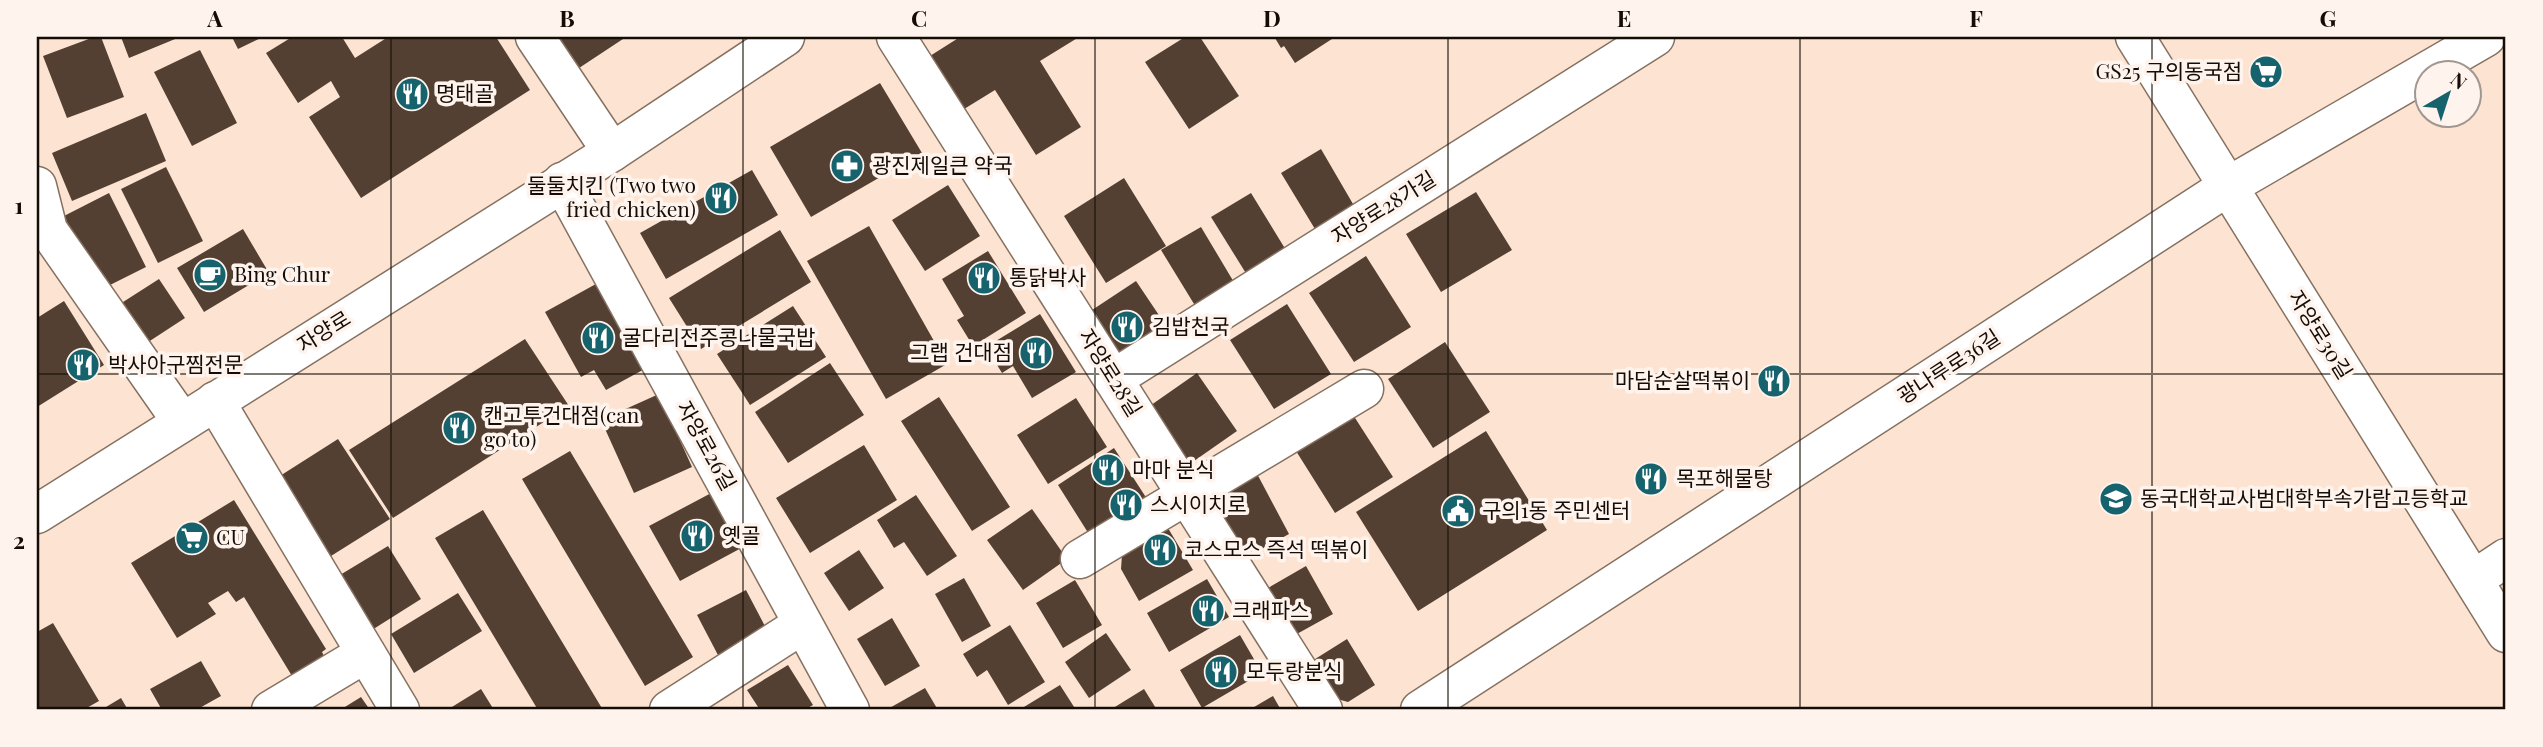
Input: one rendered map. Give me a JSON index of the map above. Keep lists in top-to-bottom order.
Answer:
{
  "streets": {
    "street": [
      "자양로28가길",
      "자양로",
      "자양로30길",
      "광나루로36길",
      "자양로28길",
      "자양로26길"
    ]
  },
  "crossings": [
    ["자양로28가길", "자양로28길"],
    ["자양로", "자양로26길"],
    ["자양로30길", "광나루로36길"]
  ],
  "places": {
    "supermarket": ["GS25 구의동국점", "CU"],
    "restaurant": [
      "명태골",
      "둘둘치킨 (Two two fried chicken)",
      "통닭박사",
      "김밥천국",
      "굴다리전주콩나물국밥",
      "그랩 건대점",
      "박사아구찜전문",
      "마담순살떡볶이",
      "캔고투건대점(can go to)",
      "마마 분식",
      "목포해물탕",
      "스시이치로",
      "옛골",
      "코스모스 즉석 떡볶이",
      "크래파스",
      "모두랑분식"
    ],
    "pharmacy": ["광진제일큰 약국"],
    "cafe": ["Bing Chur"],
    "school or university": ["동국대학교사범대학부속가람고등학교"],
    "public building": ["구의1동 주민센터"]
  },
  "north": "top right",
  "grid": {
    "columns": [
      "A",
      "B",
      "C",
      "D",
      "E",
      "F",
      "G"
    ],
    "rows": ["1", "2"]
  }
}
